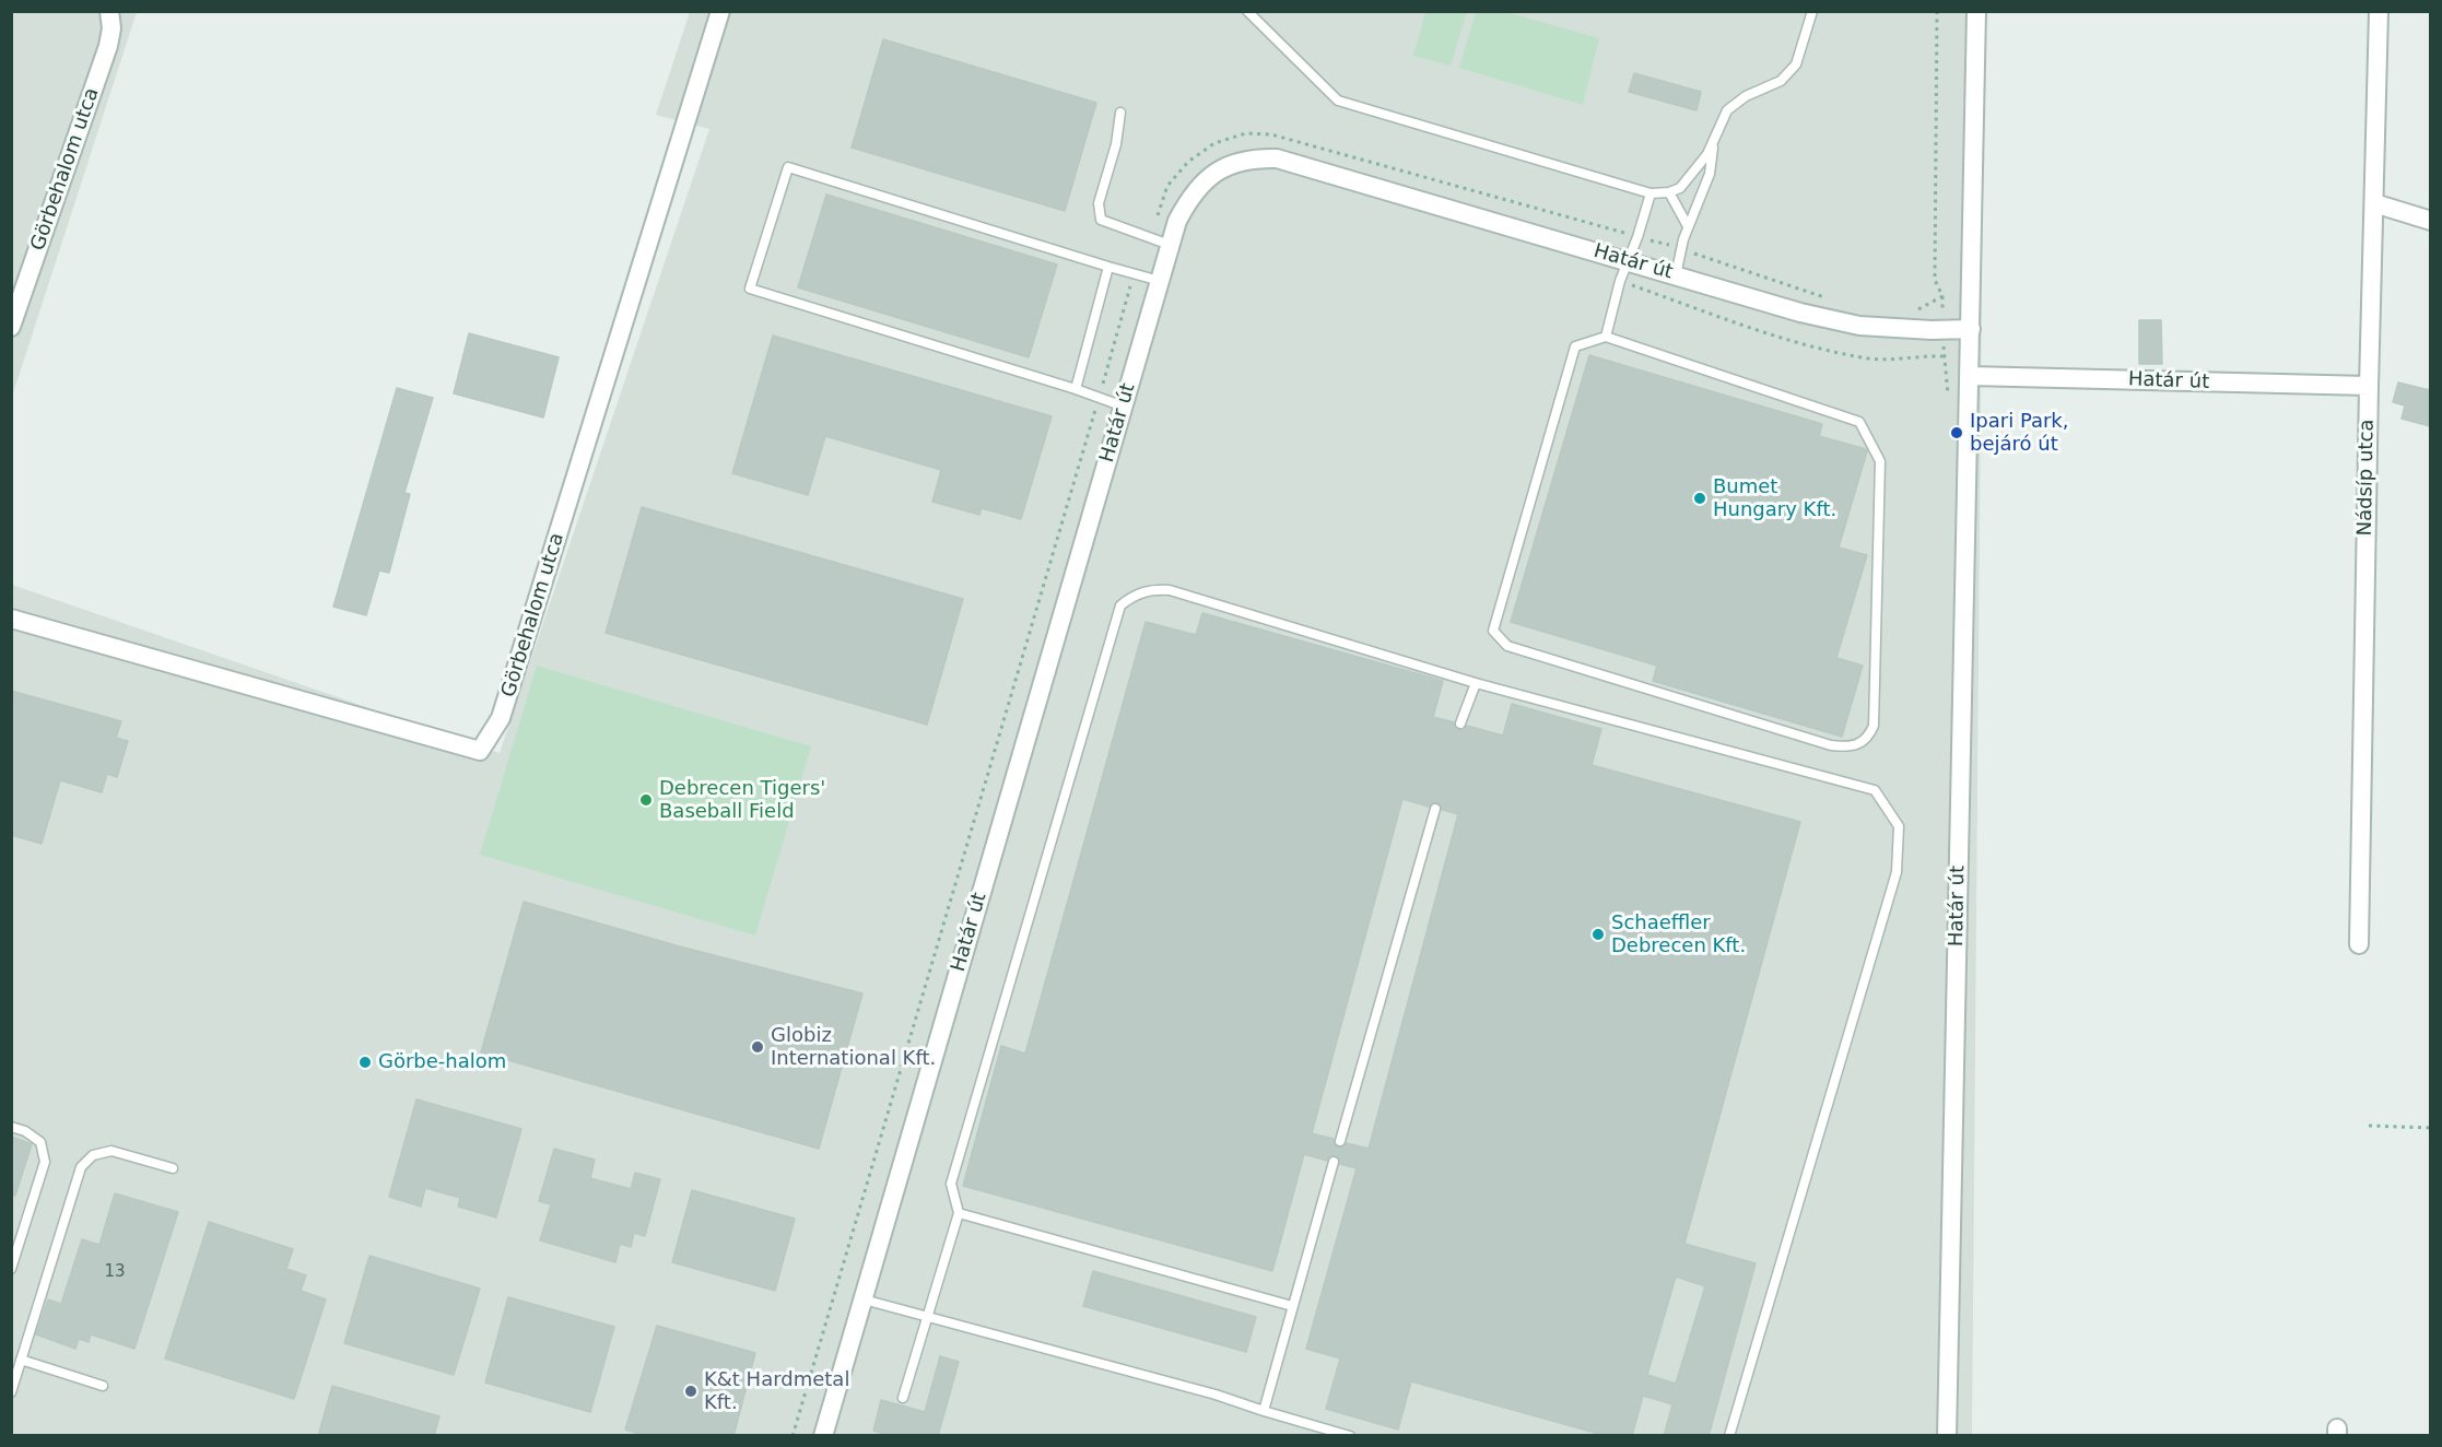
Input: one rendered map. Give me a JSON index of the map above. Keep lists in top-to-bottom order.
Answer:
{
  "streets": {
    "street": ["Görbehalom utca", "Határ út", "Nádsíp utca"]
  },
  "crossings": [
    ["Határ út", "Nádsíp utca"]
  ],
  "places": [
    "Ipari Park, bejáró út",
    "Bumet Hungary Kft.",
    "Debrecen Tigers' Baseball Field",
    "Schaeffler Debrecen Kft.",
    "Globiz International Kft.",
    "Görbe-halom",
    "K&t Hardmetal Kft."
  ],
  "house_numbers": ["13"]
}
